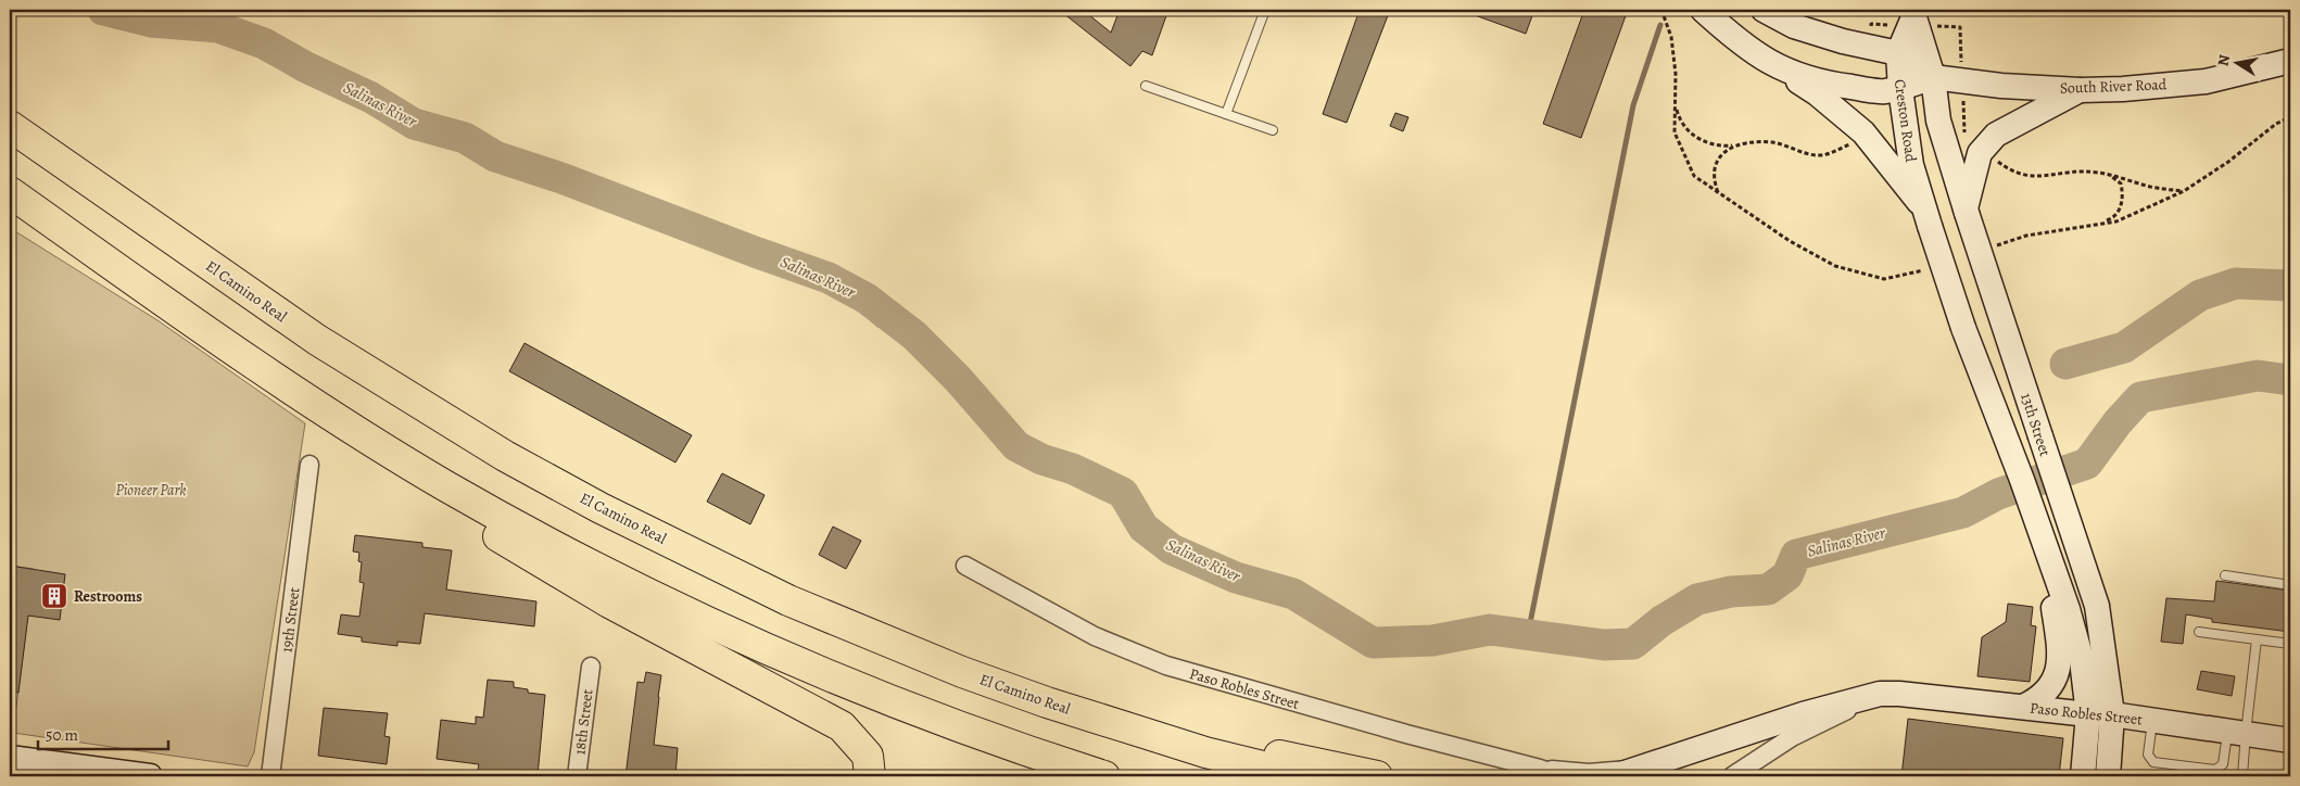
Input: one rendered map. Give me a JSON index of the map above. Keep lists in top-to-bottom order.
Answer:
{
  "streets": {
    "highway": ["El Camino Real"],
    "main road": [
      "South River Road",
      "Creston Road",
      "13th Street",
      "Paso Robles Street"
    ],
    "street": ["19th Street", "18th Street"]
  },
  "crossings": [
    ["South River Road", "Creston Road"],
    ["South River Road", "13th Street"],
    ["Creston Road", "13th Street"],
    ["13th Street", "Paso Robles Street"]
  ],
  "water": ["Salinas River"],
  "parks": ["Pioneer Park"],
  "places": {
    "building": ["Restrooms"]
  },
  "scale_bar": "50 m",
  "north": "left"
}
